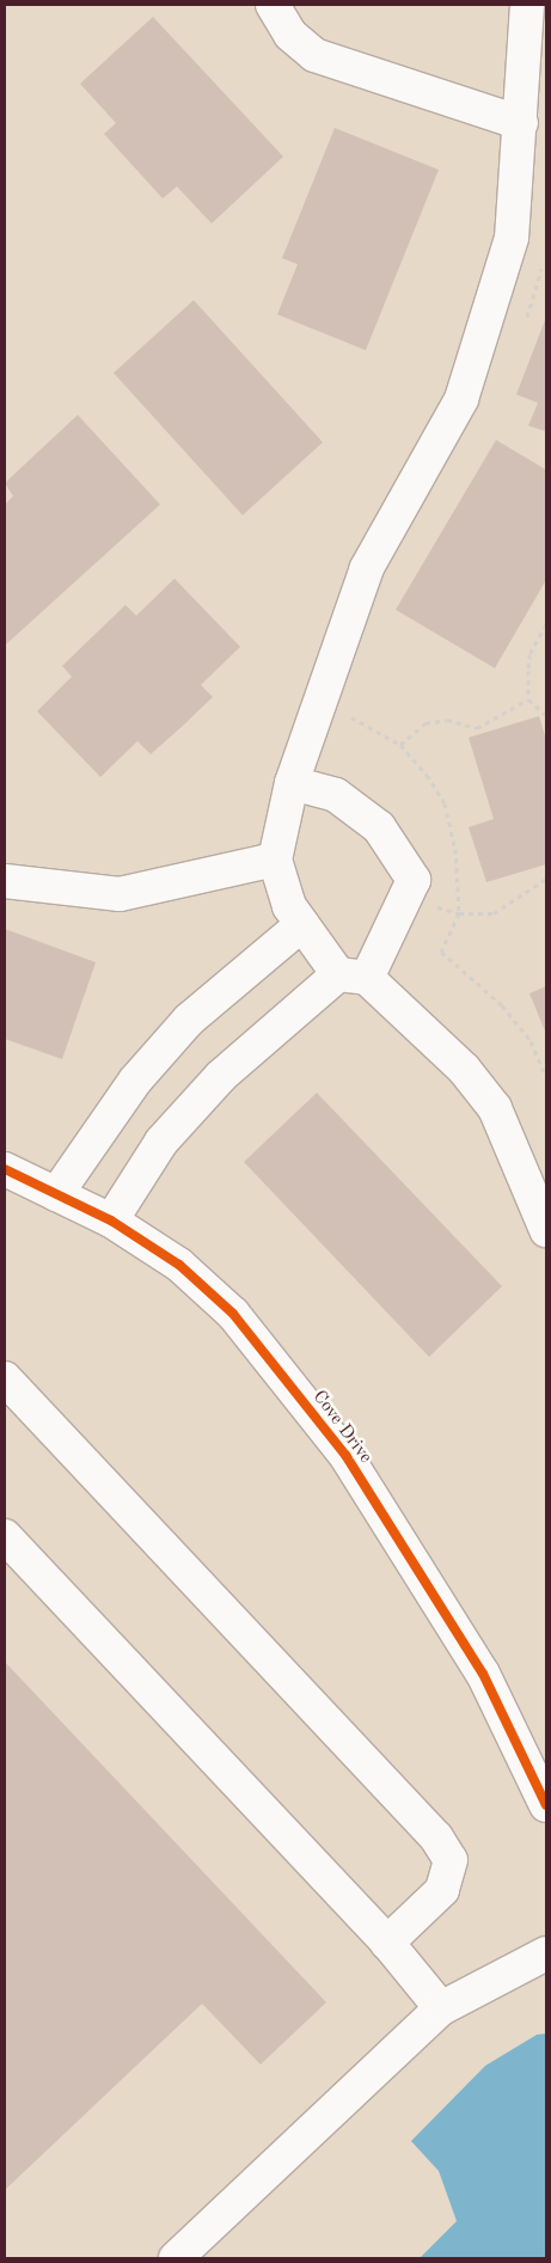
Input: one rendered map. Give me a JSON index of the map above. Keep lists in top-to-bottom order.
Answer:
{
  "streets": {
    "street": ["Cove Drive"]
  }
}
